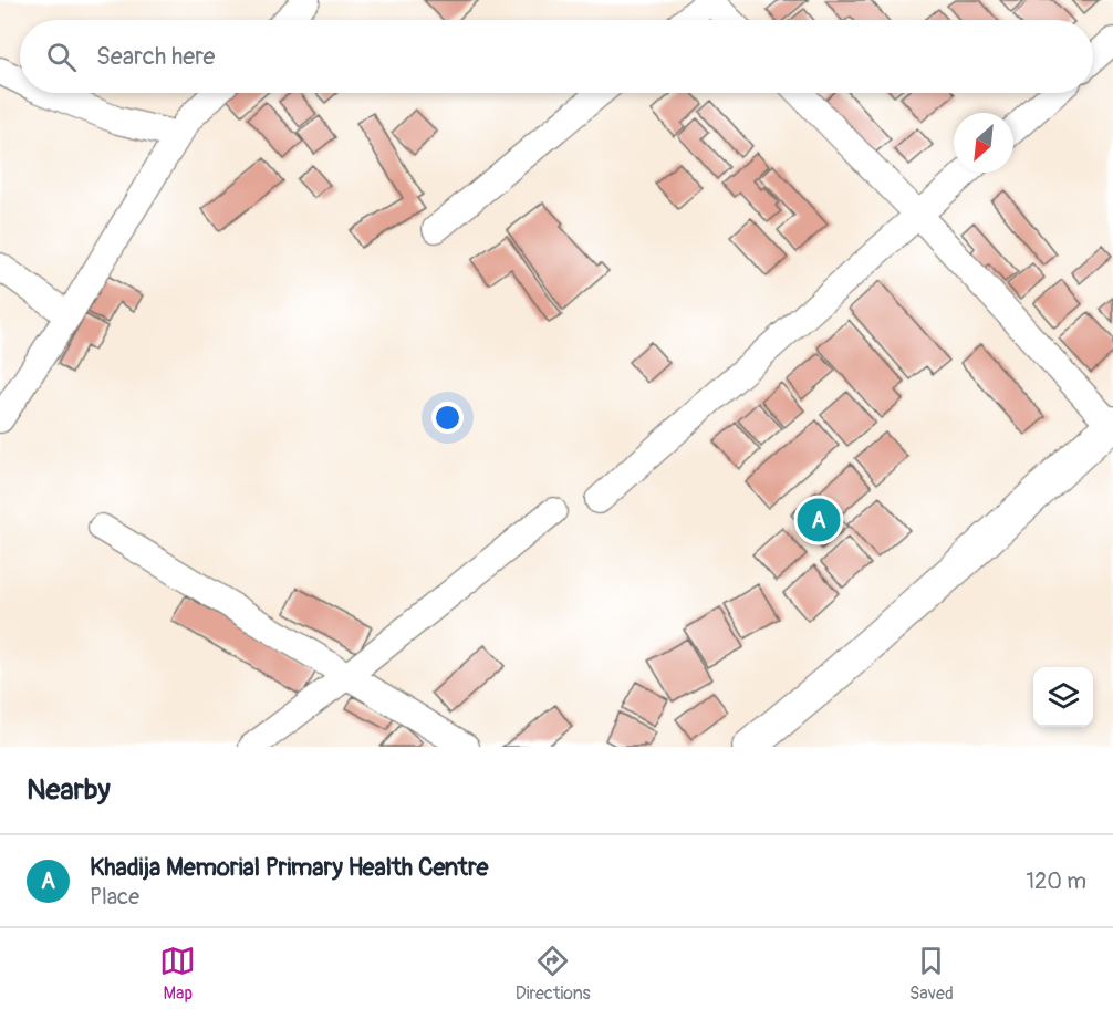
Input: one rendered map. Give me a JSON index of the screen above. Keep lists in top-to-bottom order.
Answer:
{
  "north": "bottom left",
  "page": {
    "search": "Search here",
    "pins": "A",
    "heading": "Nearby",
    "list": [
      {
        "mark": "A",
        "name": "Khadija Memorial Primary Health Centre",
        "note": "Place",
        "value": "120 m"
      }
    ],
    "nav": ["Map", "Directions", "Saved"]
  }
}
